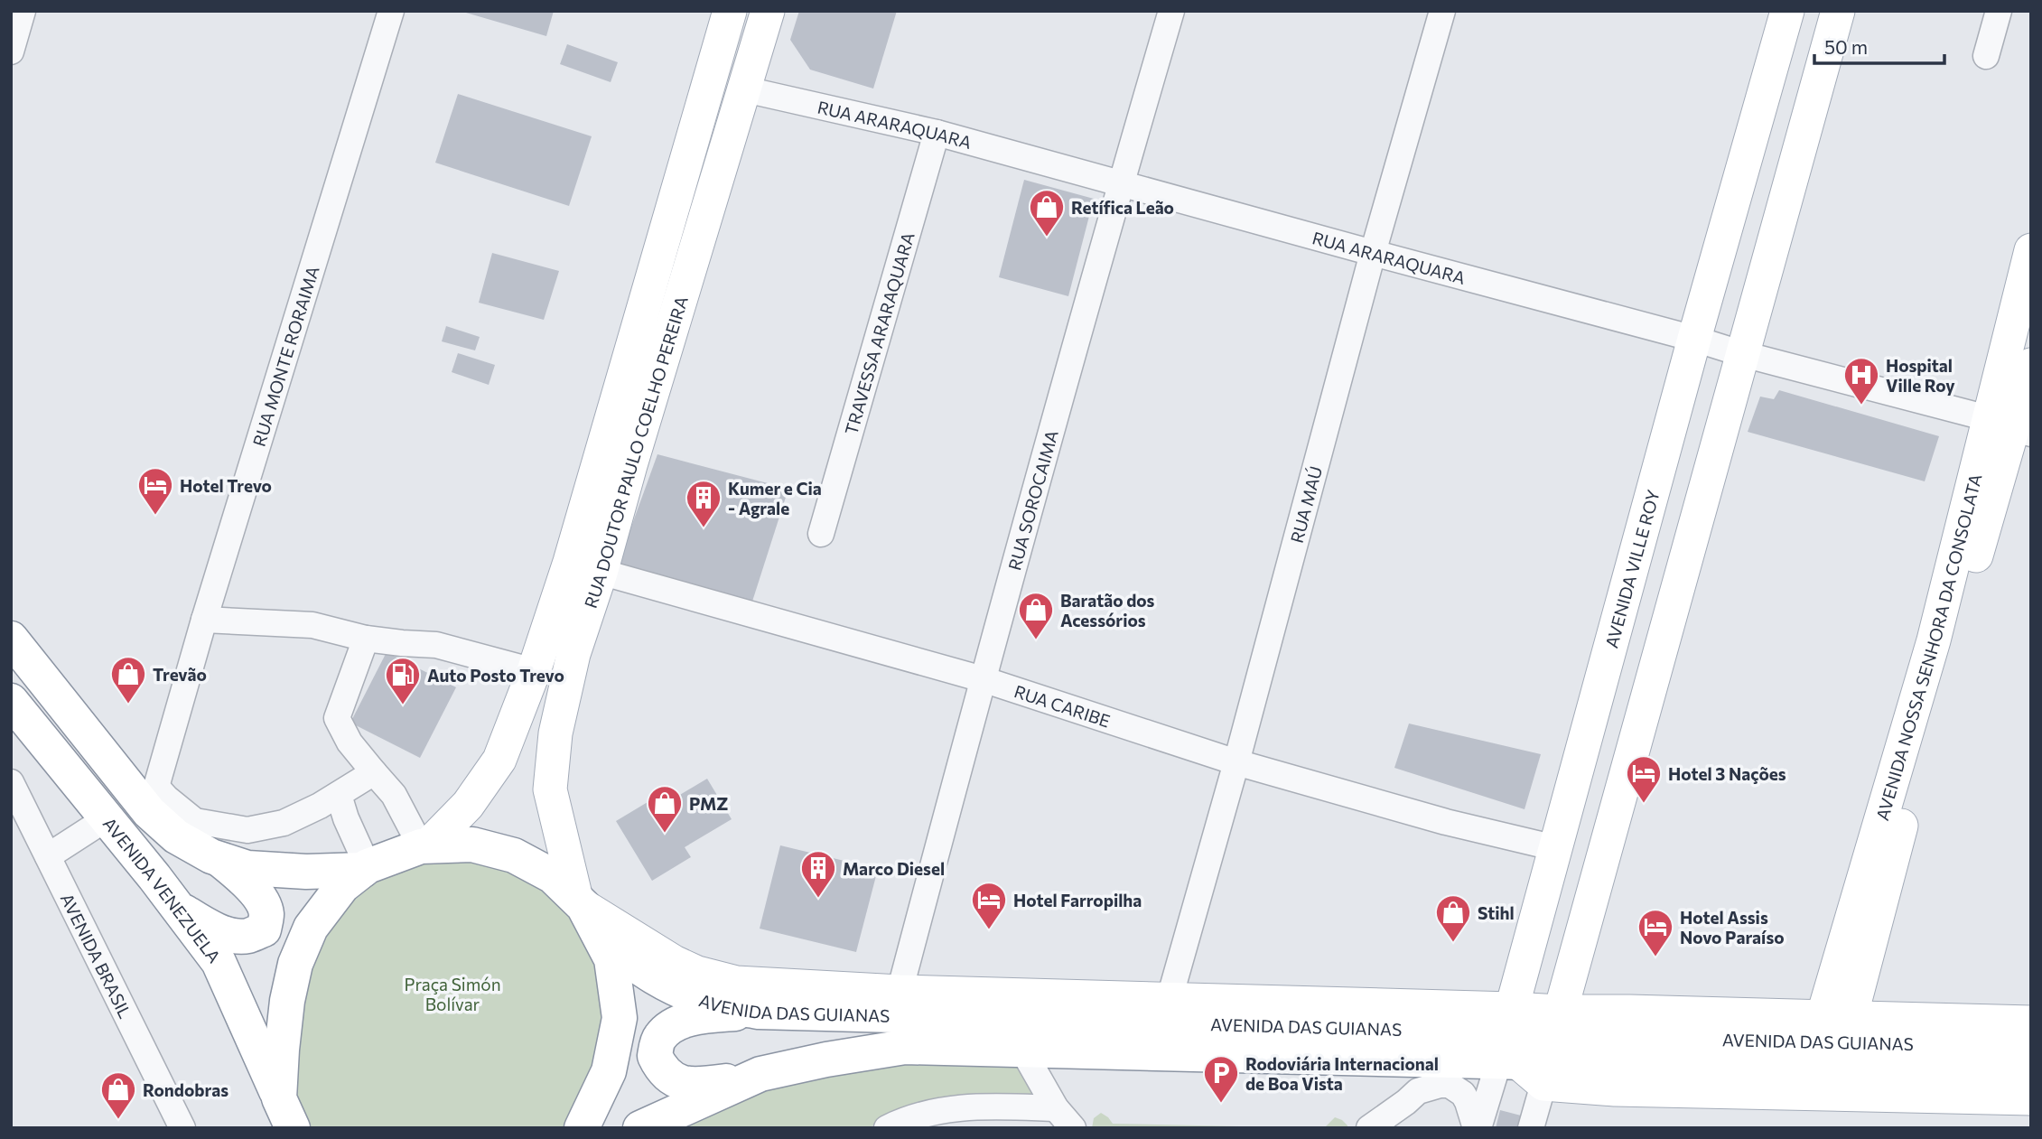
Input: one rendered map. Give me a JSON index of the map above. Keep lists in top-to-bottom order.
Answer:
{
  "streets": {
    "highway": ["AVENIDA VENEZUELA", "AVENIDA DAS GUIANAS"],
    "main road": ["RUA DOUTOR PAULO COELHO PEREIRA", "AVENIDA VILLE ROY", "AVENIDA NOSSA SENHORA DA CONSOLATA"],
    "street": [
      "RUA ARARAQUARA",
      "TRAVESSA ARARAQUARA",
      "RUA MONTE RORAIMA",
      "RUA SOROCAIMA",
      "RUA MAÚ",
      "RUA CARIBE",
      "AVENIDA BRASIL"
    ]
  },
  "crossings": [
    ["RUA ARARAQUARA", "TRAVESSA ARARAQUARA"],
    ["RUA ARARAQUARA", "RUA DOUTOR PAULO COELHO PEREIRA"],
    ["RUA ARARAQUARA", "RUA SOROCAIMA"],
    ["RUA ARARAQUARA", "RUA MAÚ"],
    ["RUA ARARAQUARA", "AVENIDA VILLE ROY"],
    ["RUA ARARAQUARA", "AVENIDA NOSSA SENHORA DA CONSOLATA"],
    ["RUA DOUTOR PAULO COELHO PEREIRA", "RUA CARIBE"],
    ["RUA SOROCAIMA", "RUA CARIBE"],
    ["RUA SOROCAIMA", "AVENIDA DAS GUIANAS"],
    ["RUA MAÚ", "RUA CARIBE"],
    ["RUA MAÚ", "AVENIDA DAS GUIANAS"],
    ["AVENIDA VILLE ROY", "RUA CARIBE"],
    ["AVENIDA VILLE ROY", "AVENIDA DAS GUIANAS"],
    ["AVENIDA NOSSA SENHORA DA CONSOLATA", "AVENIDA DAS GUIANAS"]
  ],
  "parks": ["Praça Simón Bolívar"],
  "places": {
    "shop": [
      "Retífica Leão",
      "Baratão dos Acessórios",
      "Trevão",
      "PMZ",
      "Stihl",
      "Rondobras"
    ],
    "hospital": ["Hospital Ville Roy"],
    "hotel": [
      "Hotel Trevo",
      "Hotel 3 Nações",
      "Hotel Farropilha",
      "Hotel Assis Novo Paraíso"
    ],
    "building": ["Kumer e Cia - Agrale", "Marco Diesel"],
    "fuel station": ["Auto Posto Trevo"],
    "parking": ["Rodoviária Internacional de Boa Vista"]
  },
  "scale_bar": "50 m"
}
